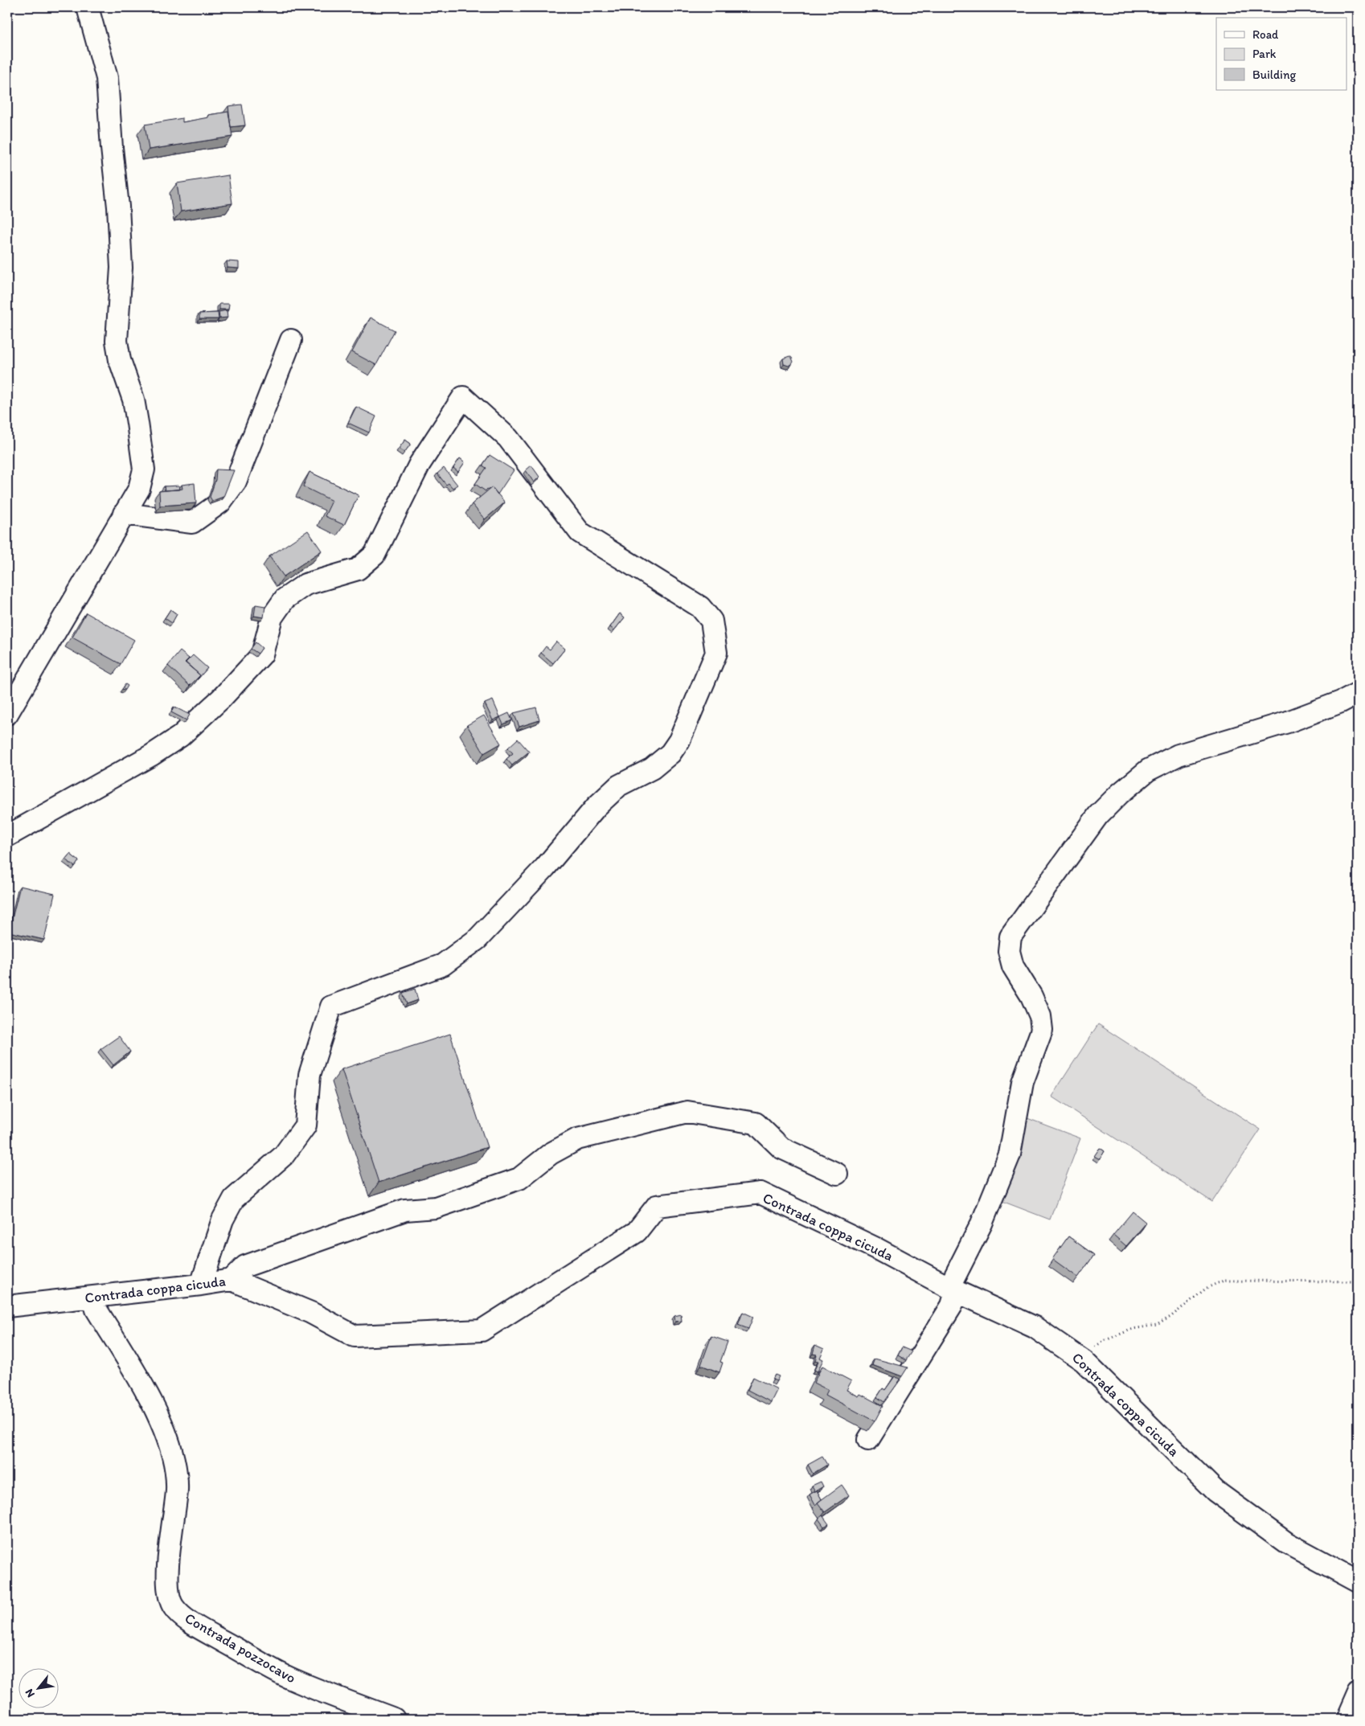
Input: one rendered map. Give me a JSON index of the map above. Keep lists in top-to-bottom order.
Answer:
{
  "streets": {
    "street": ["Contrada coppa cicuda", "Contrada pozzocavo"]
  },
  "crossings": [
    ["Contrada coppa cicuda", "Contrada pozzocavo"]
  ],
  "legend": ["Road", "Park", "Building"],
  "north": "bottom left"
}
